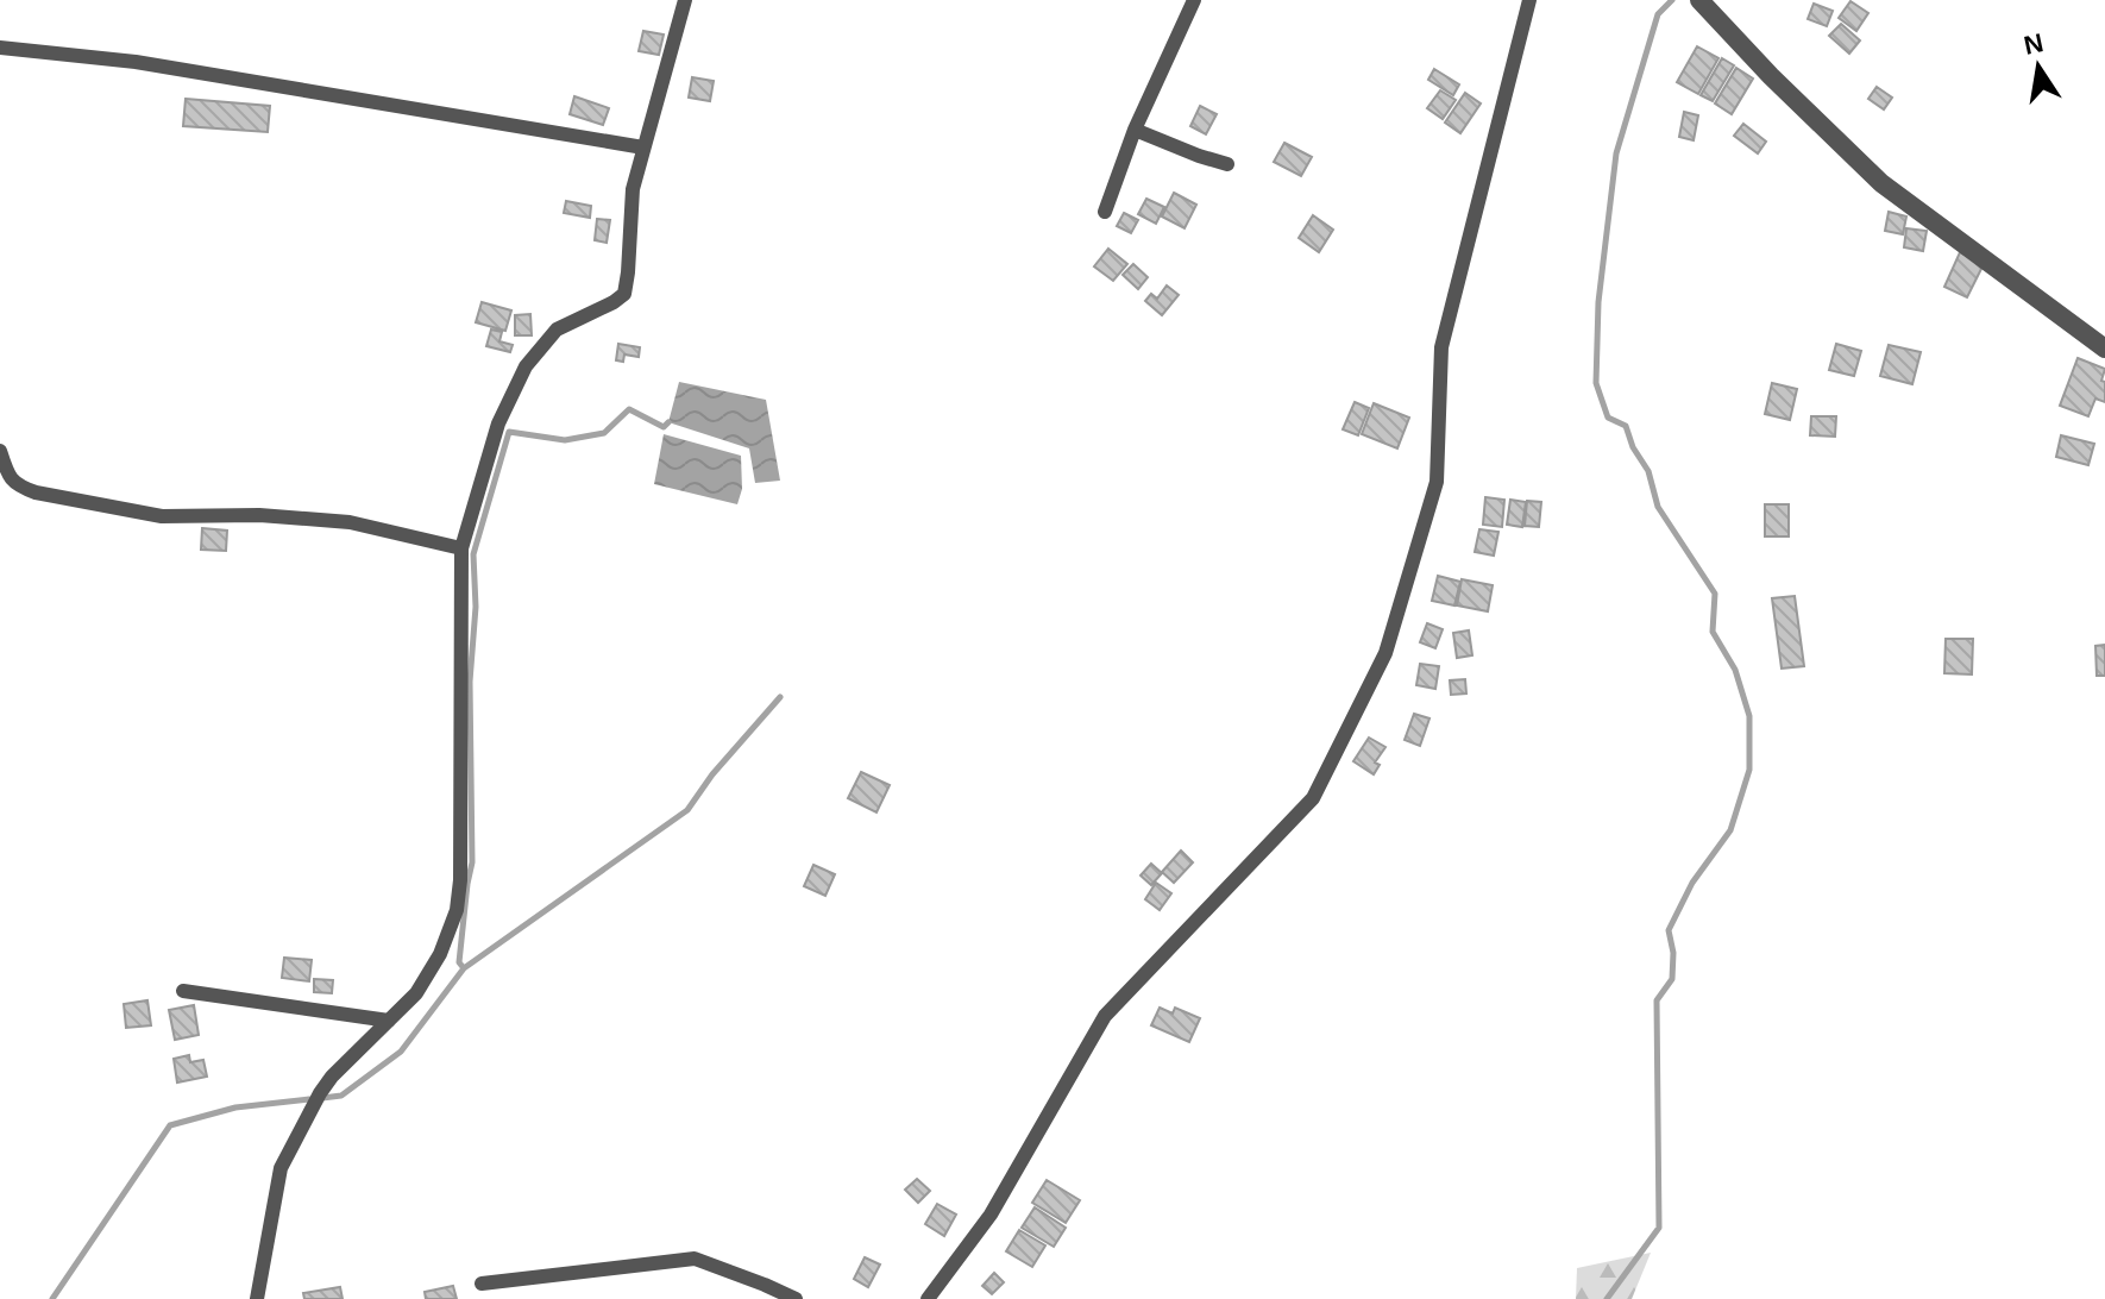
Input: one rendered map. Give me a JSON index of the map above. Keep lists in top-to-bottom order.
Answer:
{
  "north": "top"
}
